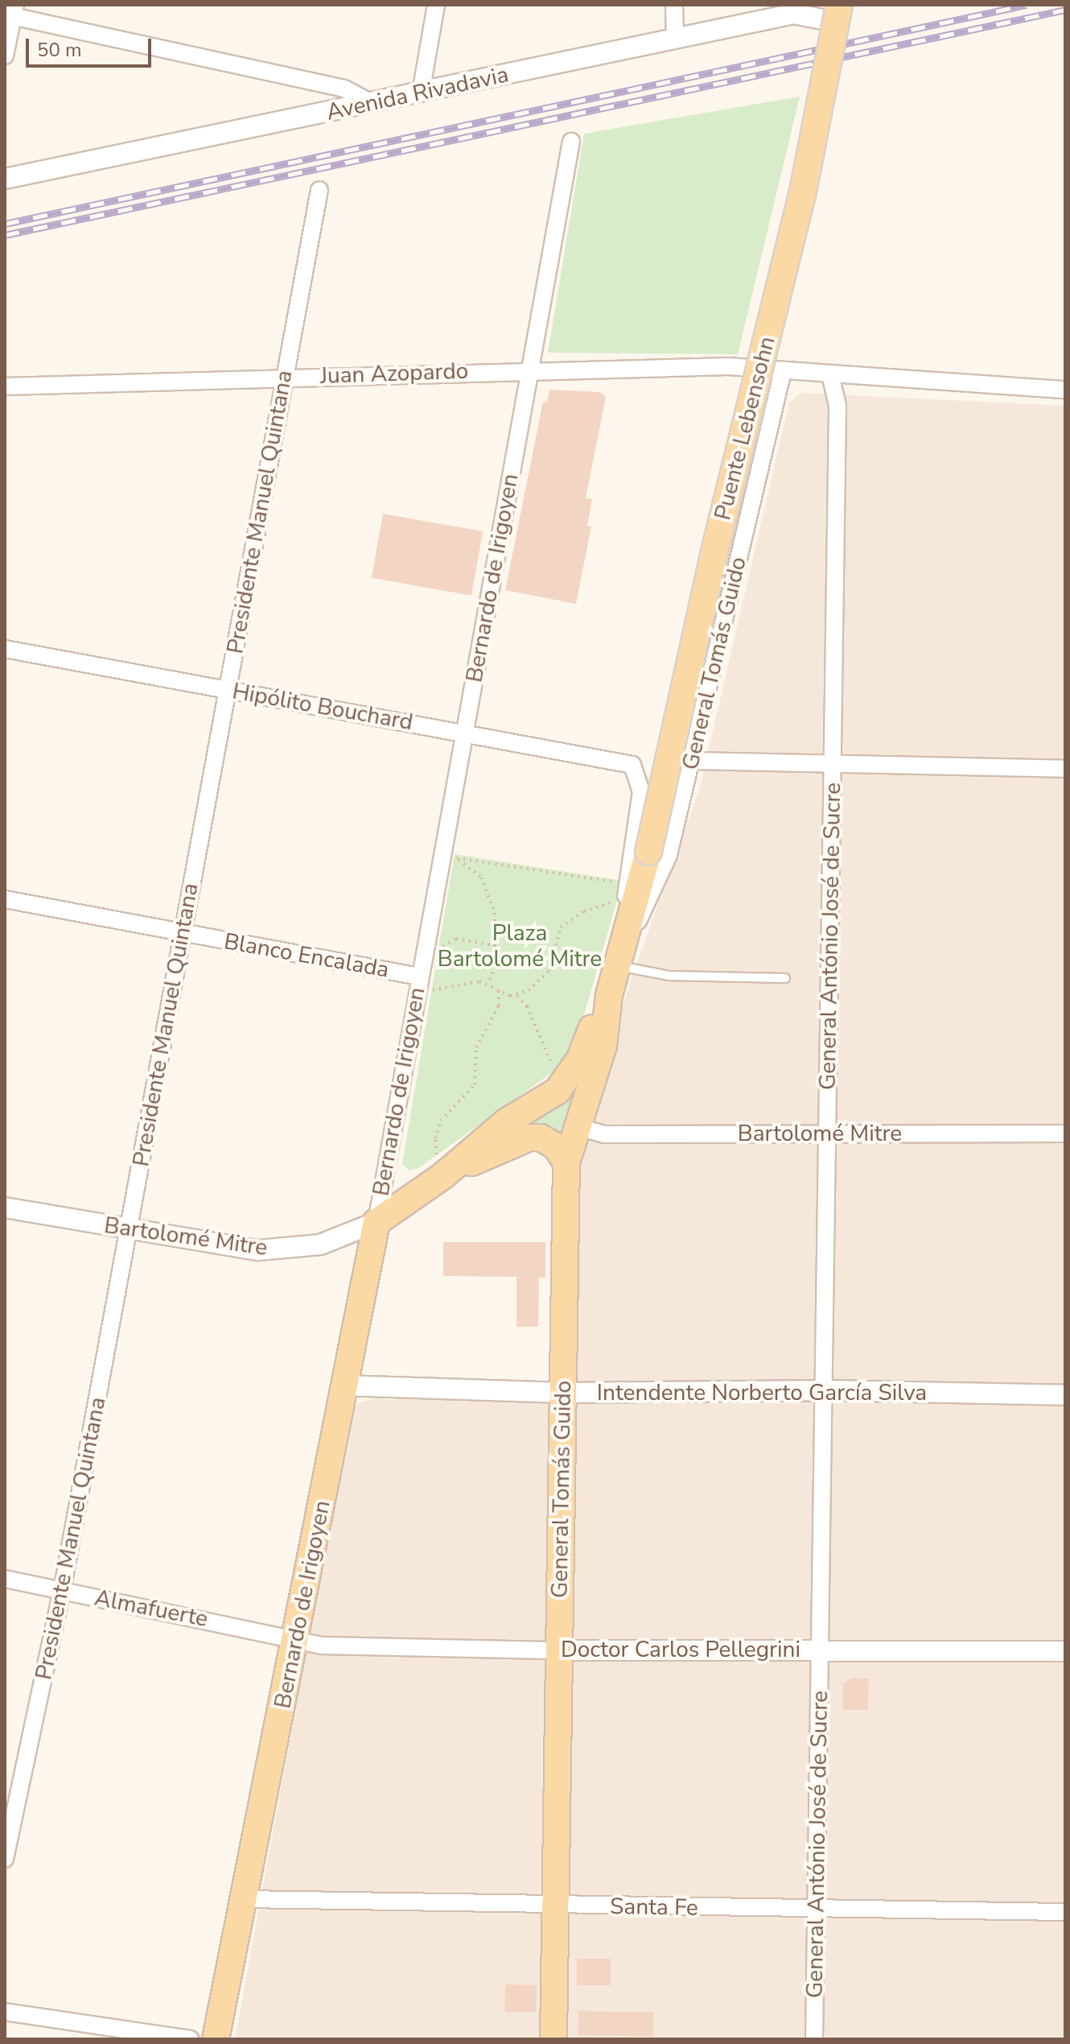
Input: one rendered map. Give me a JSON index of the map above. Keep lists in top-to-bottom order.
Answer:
{
  "streets": {
    "main road": [
      "Puente Lebensohn",
      "Bernardo de Irigoyen",
      "General Tomás Guido",
      "Bartolomé Mitre"
    ],
    "street": [
      "Avenida Rivadavia",
      "Juan Azopardo",
      "Presidente Manuel Quintana",
      "Hipólito Bouchard",
      "General António José de Sucre",
      "Blanco Encalada",
      "Intendente Norberto García Silva",
      "Almafuerte",
      "Doctor Carlos Pellegrini",
      "Santa Fe"
    ]
  },
  "crossings": [
    ["Avenida Rivadavia", "Puente Lebensohn"],
    ["Juan Azopardo", "Presidente Manuel Quintana"],
    ["Juan Azopardo", "Bernardo de Irigoyen"],
    ["Juan Azopardo", "General Tomás Guido"],
    ["Juan Azopardo", "General António José de Sucre"],
    ["Puente Lebensohn", "General Tomás Guido"],
    ["Presidente Manuel Quintana", "Hipólito Bouchard"],
    ["Presidente Manuel Quintana", "Blanco Encalada"],
    ["Presidente Manuel Quintana", "Bartolomé Mitre"],
    ["Presidente Manuel Quintana", "Almafuerte"],
    ["Bernardo de Irigoyen", "Hipólito Bouchard"],
    ["Bernardo de Irigoyen", "Blanco Encalada"],
    ["Bernardo de Irigoyen", "Bartolomé Mitre"],
    ["Bernardo de Irigoyen", "Intendente Norberto García Silva"],
    ["Bernardo de Irigoyen", "Almafuerte"],
    ["Bernardo de Irigoyen", "Doctor Carlos Pellegrini"],
    ["Bernardo de Irigoyen", "Santa Fe"],
    ["General Tomás Guido", "Hipólito Bouchard"],
    ["General Tomás Guido", "Bartolomé Mitre"],
    ["General Tomás Guido", "Intendente Norberto García Silva"],
    ["General Tomás Guido", "Doctor Carlos Pellegrini"],
    ["General Tomás Guido", "Santa Fe"],
    ["General António José de Sucre", "Bartolomé Mitre"],
    ["General António José de Sucre", "Intendente Norberto García Silva"],
    ["General António José de Sucre", "Doctor Carlos Pellegrini"],
    ["General António José de Sucre", "Santa Fe"],
    ["Almafuerte", "Doctor Carlos Pellegrini"]
  ],
  "parks": ["Plaza Bartolomé Mitre"],
  "scale_bar": "50 m"
}
